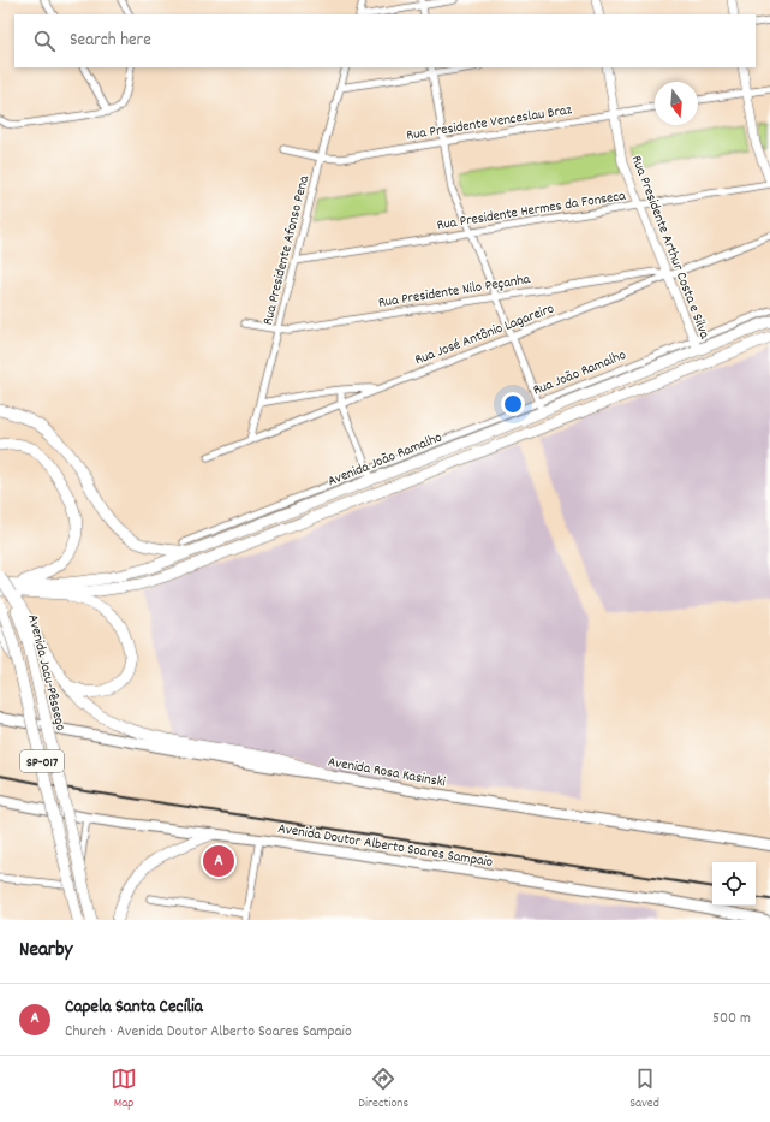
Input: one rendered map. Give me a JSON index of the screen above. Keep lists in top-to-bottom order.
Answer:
{
  "streets": {
    "main road": [
      "Avenida João Ramalho",
      "Avenida Jacu-Pêssego",
      "SP-017",
      "Avenida Rosa Kasinski",
      "Avenida Doutor Alberto Soares Sampaio"
    ],
    "street": [
      "Rua Presidente Venceslau Braz",
      "Rua Presidente Hermes da Fonseca",
      "Rua Presidente Arthur Costa e Silva",
      "Rua Presidente Afonso Pena",
      "Rua Presidente Nilo Peçanha",
      "Rua José Antônio Lagareiro"
    ]
  },
  "crossings": [
    ["Rua Presidente Venceslau Braz", "Rua Presidente Arthur Costa e Silva"],
    ["Rua Presidente Venceslau Braz", "Rua Presidente Afonso Pena"],
    ["Rua Presidente Hermes da Fonseca", "Rua Presidente Arthur Costa e Silva"],
    ["Rua Presidente Hermes da Fonseca", "Rua Presidente Afonso Pena"],
    ["Rua Presidente Arthur Costa e Silva", "Rua Presidente Nilo Peçanha"],
    ["Rua Presidente Arthur Costa e Silva", "Rua José Antônio Lagareiro"],
    ["Rua Presidente Arthur Costa e Silva", "Avenida João Ramalho"],
    ["Rua Presidente Afonso Pena", "Rua Presidente Nilo Peçanha"],
    ["Rua Presidente Afonso Pena", "Rua José Antônio Lagareiro"],
    ["Rua Presidente Nilo Peçanha", "Rua José Antônio Lagareiro"],
    ["Avenida João Ramalho", "Avenida Jacu-Pêssego"]
  ],
  "north": "bottom",
  "page": {
    "search": "Search here",
    "pins": "A",
    "heading": "Nearby",
    "list": [
      {
        "mark": "A",
        "name": "Capela Santa Cecília",
        "note": "Church · Avenida Doutor Alberto Soares Sampaio",
        "value": "500 m"
      }
    ],
    "nav": ["Map", "Directions", "Saved"]
  }
}
